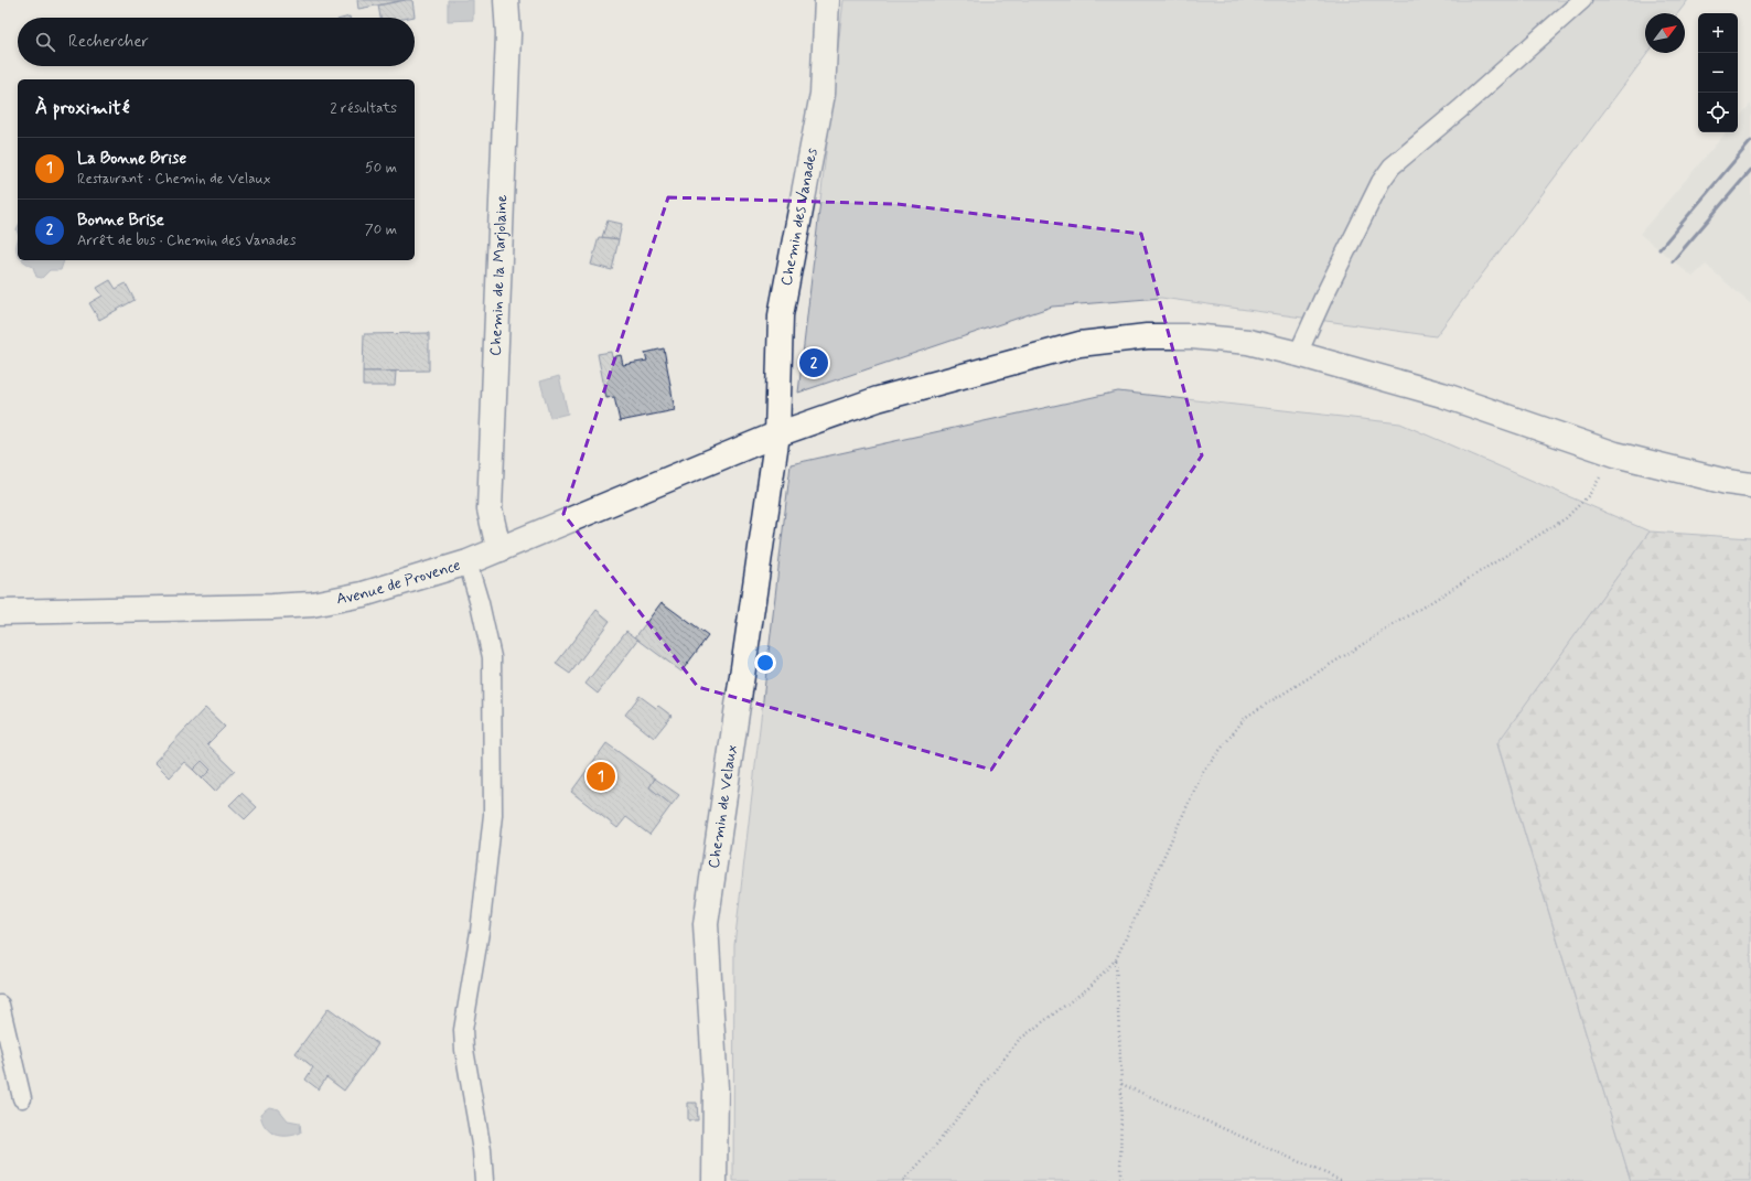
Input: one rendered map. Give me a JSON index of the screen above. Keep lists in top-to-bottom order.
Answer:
{
  "streets": {
    "street": [
      "Chemin des Vanades",
      "Chemin de la Marjolaine",
      "Avenue de Provence",
      "Chemin de Velaux"
    ]
  },
  "crossings": [
    ["Chemin des Vanades", "Avenue de Provence"],
    ["Chemin des Vanades", "Chemin de Velaux"],
    ["Chemin de la Marjolaine", "Avenue de Provence"],
    ["Avenue de Provence", "Chemin de Velaux"]
  ],
  "north": "top right",
  "page": {
    "map_buttons": ["+", "−"],
    "search": "Rechercher",
    "heading": ["À proximité", "2 résultats"],
    "list": [
      {
        "mark": "1",
        "name": "La Bonne Brise",
        "note": "Restaurant · Chemin de Velaux",
        "value": "50 m"
      },
      {
        "mark": "2",
        "name": "Bonne Brise",
        "note": "Arrêt de bus · Chemin des Vanades",
        "value": "70 m"
      }
    ],
    "pins": ["2", "1"]
  }
}
